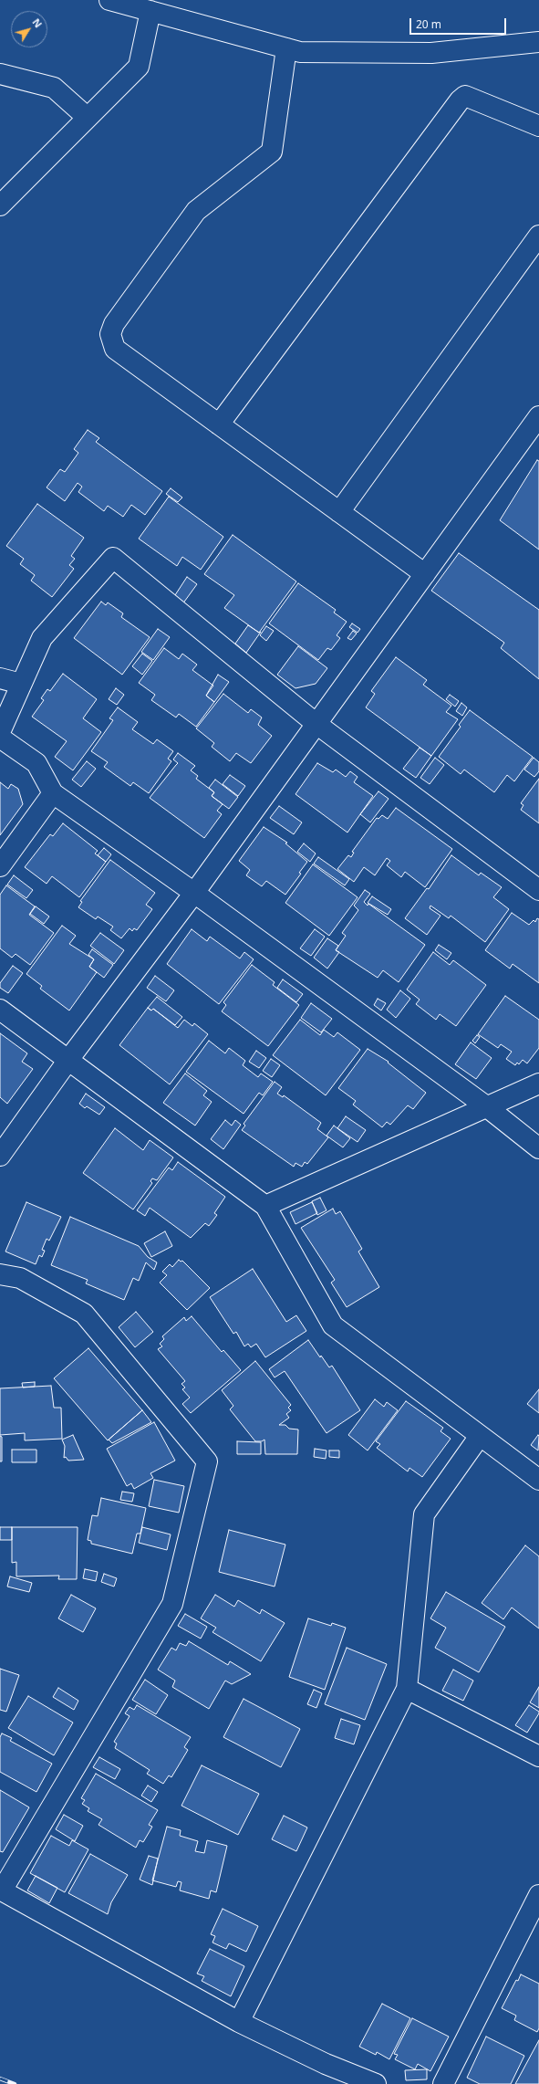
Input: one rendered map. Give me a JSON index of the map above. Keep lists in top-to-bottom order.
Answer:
{
  "scale_bar": "20 m",
  "north": "top right"
}
